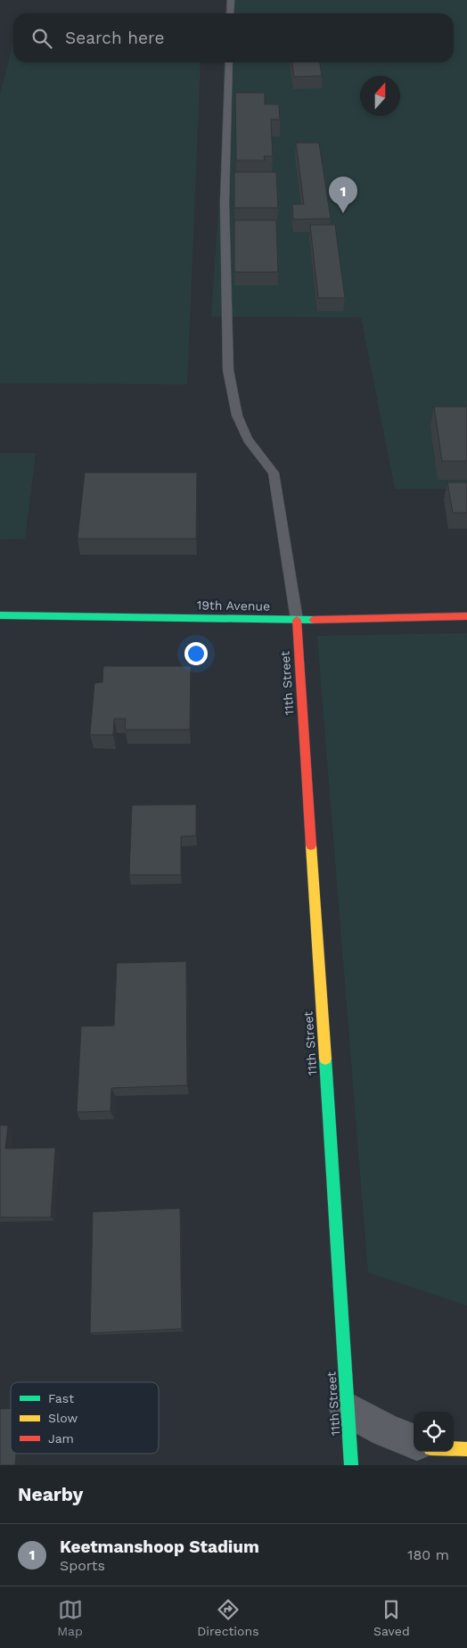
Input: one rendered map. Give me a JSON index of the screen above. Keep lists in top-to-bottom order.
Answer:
{
  "streets": {
    "street": ["19th Avenue", "11th Street"]
  },
  "crossings": [
    ["19th Avenue", "11th Street"]
  ],
  "legend": ["Fast", "Slow", "Jam"],
  "north": "top",
  "page": {
    "search": "Search here",
    "pins": "1",
    "heading": "Nearby",
    "list": [
      {
        "mark": "1",
        "name": "Keetmanshoop Stadium",
        "note": "Sports",
        "value": "180 m"
      }
    ],
    "nav": ["Map", "Directions", "Saved"]
  }
}
